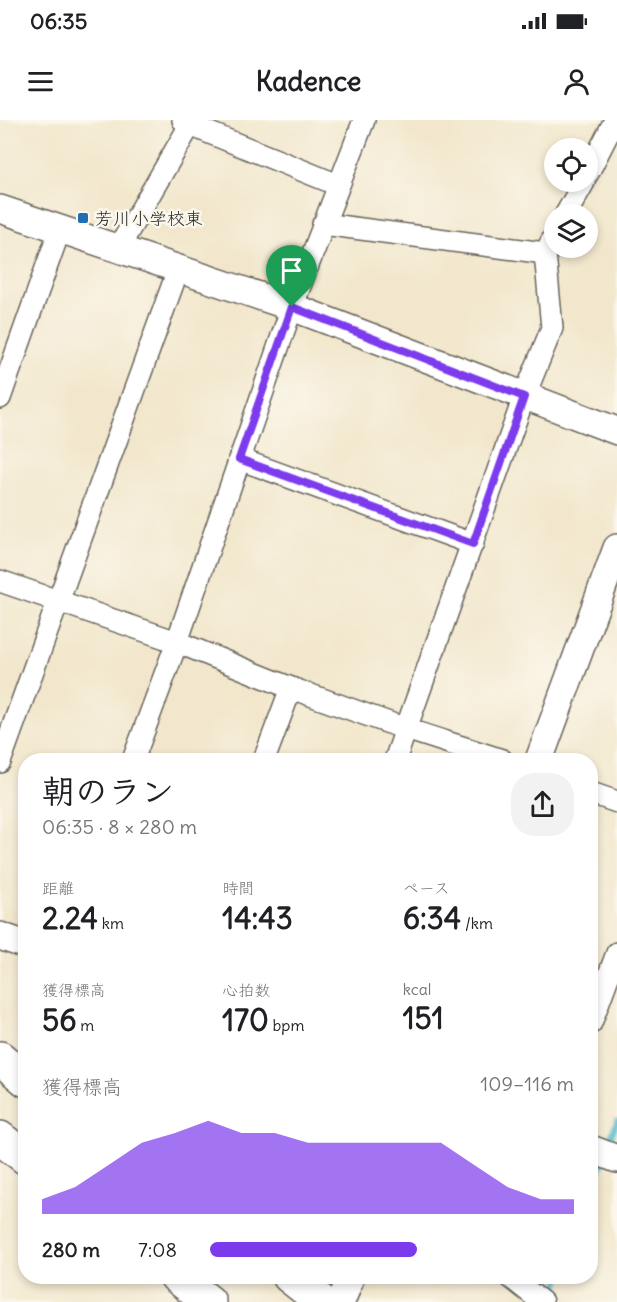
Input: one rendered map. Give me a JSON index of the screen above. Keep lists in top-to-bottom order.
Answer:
{
  "places": {
    "transit": ["芳川小学校東"]
  },
  "page": {
    "status": "06:35",
    "header": "Kadence",
    "heading": ["朝のラン", "06:35 · 8 × 280 m"],
    "stats": [
      ["距離", "2.24 km"],
      ["時間", "14:43"],
      ["ペース", "6:34 /km"],
      ["獲得標高", "56 m"],
      ["心拍数", "170 bpm"],
      ["kcal", "151"]
    ],
    "chart": ["獲得標高", "109–116 m"],
    "list": [
      {
        "name": "280 m",
        "note": "7:08"
      }
    ]
  }
}
